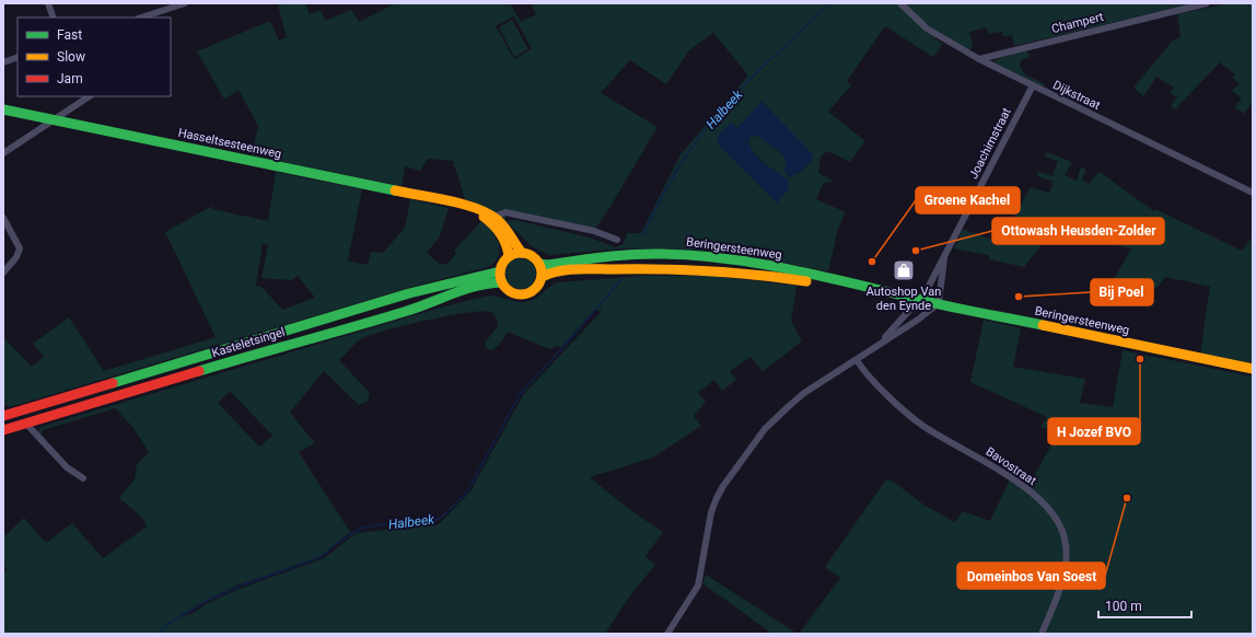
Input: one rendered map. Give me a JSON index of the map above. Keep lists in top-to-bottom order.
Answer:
{
  "streets": {
    "main road": ["Hasseltsesteenweg", "Beringersteenweg", "Kasteletsingel"],
    "street": [
      "Champert",
      "Dijkstraat",
      "Joachimstraat",
      "Bavostraat"
    ]
  },
  "crossings": [
    ["Champert", "Dijkstraat"],
    ["Dijkstraat", "Joachimstraat"],
    ["Hasseltsesteenweg", "Kasteletsingel"],
    ["Joachimstraat", "Beringersteenweg"]
  ],
  "water": ["Halbeek"],
  "places": {
    "other": [
      "Ottowash Heusden-Zolder",
      "Groene Kachel",
      "Bij Poel",
      "H Jozef BVO",
      "Domeinbos Van Soest"
    ],
    "shop": ["Autoshop Van den Eynde"]
  },
  "legend": ["Fast", "Slow", "Jam"],
  "scale_bar": "100 m"
}
